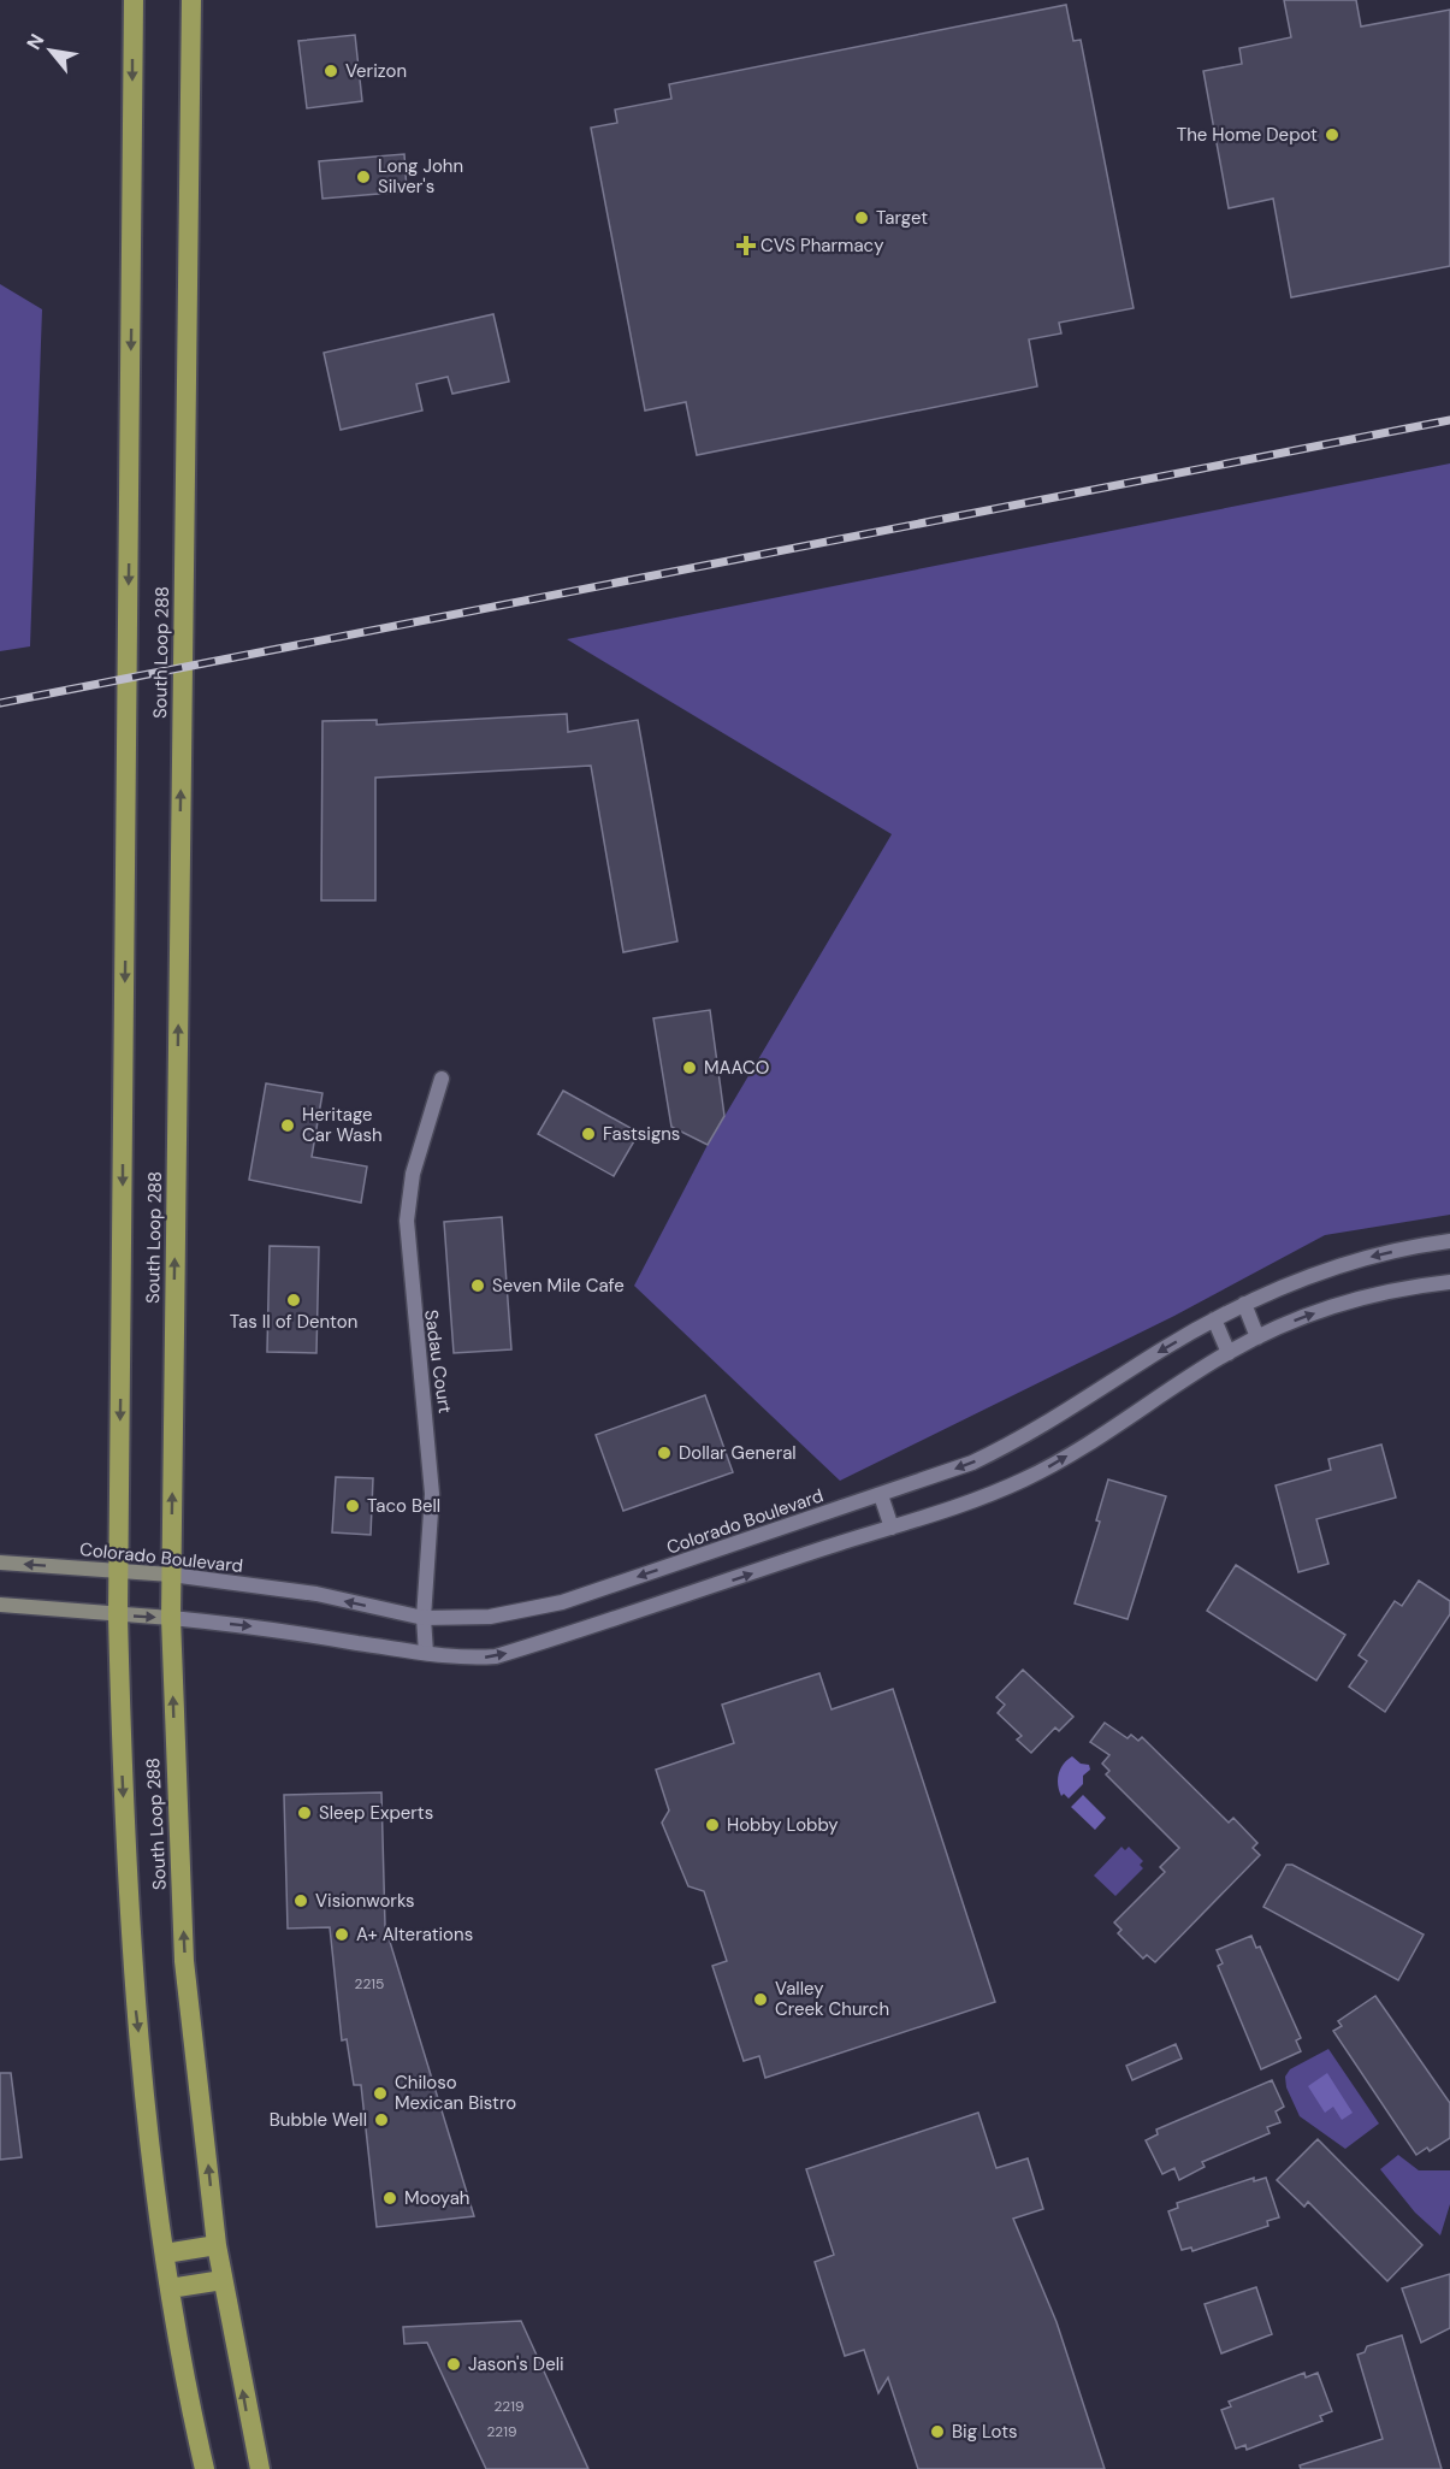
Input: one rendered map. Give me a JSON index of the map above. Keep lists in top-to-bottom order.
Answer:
{
  "streets": {
    "highway": ["South Loop 288"],
    "main road": ["Colorado Boulevard"],
    "street": ["Sadau Court"]
  },
  "crossings": [
    ["South Loop 288", "Colorado Boulevard"],
    ["Sadau Court", "Colorado Boulevard"]
  ],
  "one_way": ["Colorado Boulevard"],
  "places": {
    "other": [
      "Verizon",
      "The Home Depot",
      "Long John Silver's",
      "Target",
      "MAACO",
      "Heritage Car Wash",
      "Fastsigns",
      "Seven Mile Cafe",
      "Tas II of Denton",
      "Dollar General",
      "Taco Bell",
      "Sleep Experts",
      "Hobby Lobby",
      "Visionworks",
      "A+ Alterations",
      "Valley Creek Church",
      "Chiloso Mexican Bistro",
      "Bubble Well",
      "Mooyah",
      "Jason's Deli",
      "Big Lots"
    ],
    "health": ["CVS Pharmacy"]
  },
  "house_numbers": ["2215", "2219", "2219"],
  "north": "top left"
}
